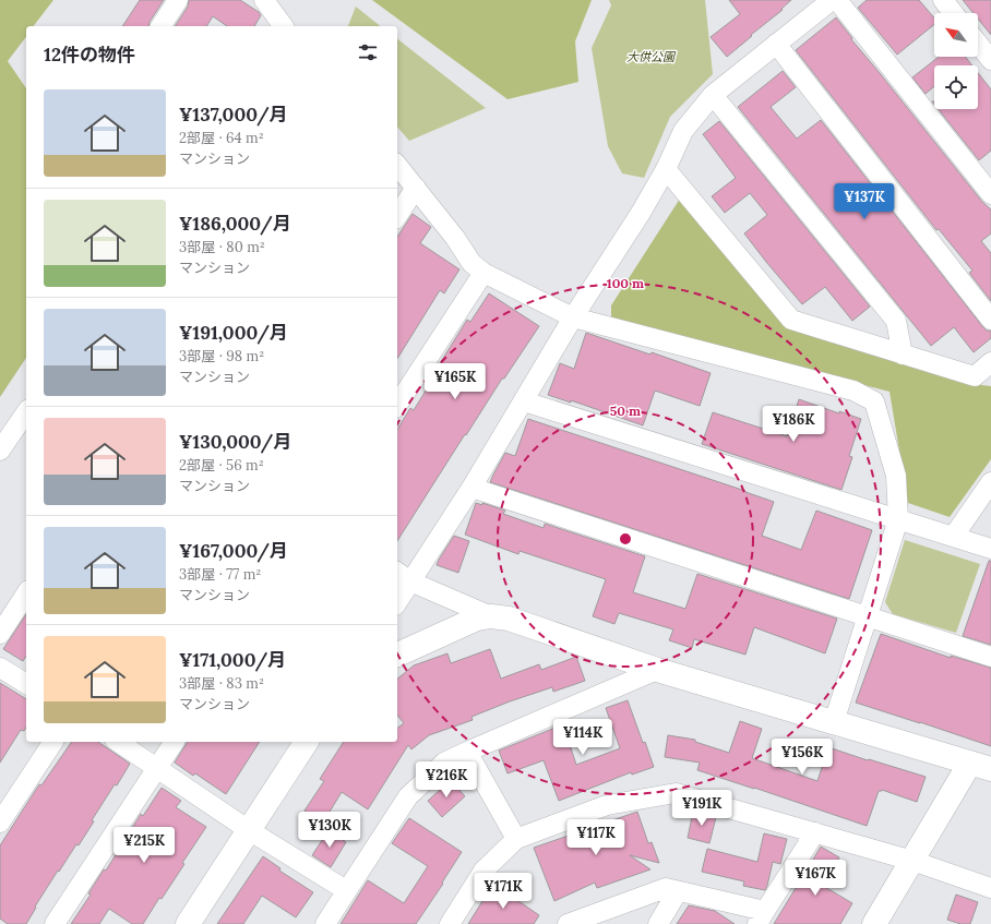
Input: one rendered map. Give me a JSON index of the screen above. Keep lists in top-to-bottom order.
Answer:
{
  "parks": ["大供公園"],
  "north": "top left",
  "page": {
    "heading": "12件の物件",
    "list": [
      {
        "name": "¥137,000/月",
        "note": "2部屋 · 64 m² · マンション"
      },
      {
        "name": "¥186,000/月",
        "note": "3部屋 · 80 m² · マンション"
      },
      {
        "name": "¥191,000/月",
        "note": "3部屋 · 98 m² · マンション"
      },
      {
        "name": "¥130,000/月",
        "note": "2部屋 · 56 m² · マンション"
      },
      {
        "name": "¥167,000/月",
        "note": "3部屋 · 77 m² · マンション"
      },
      {
        "name": "¥171,000/月",
        "note": "3部屋 · 83 m² · マンション"
      }
    ],
    "price": [
      "¥137K",
      "¥165K",
      "¥186K",
      "¥114K",
      "¥156K",
      "¥216K",
      "¥191K",
      "¥130K",
      "¥117K",
      "¥215K",
      "¥167K",
      "¥171K"
    ]
  },
  "rings": ["100 m", "50 m"]
}
